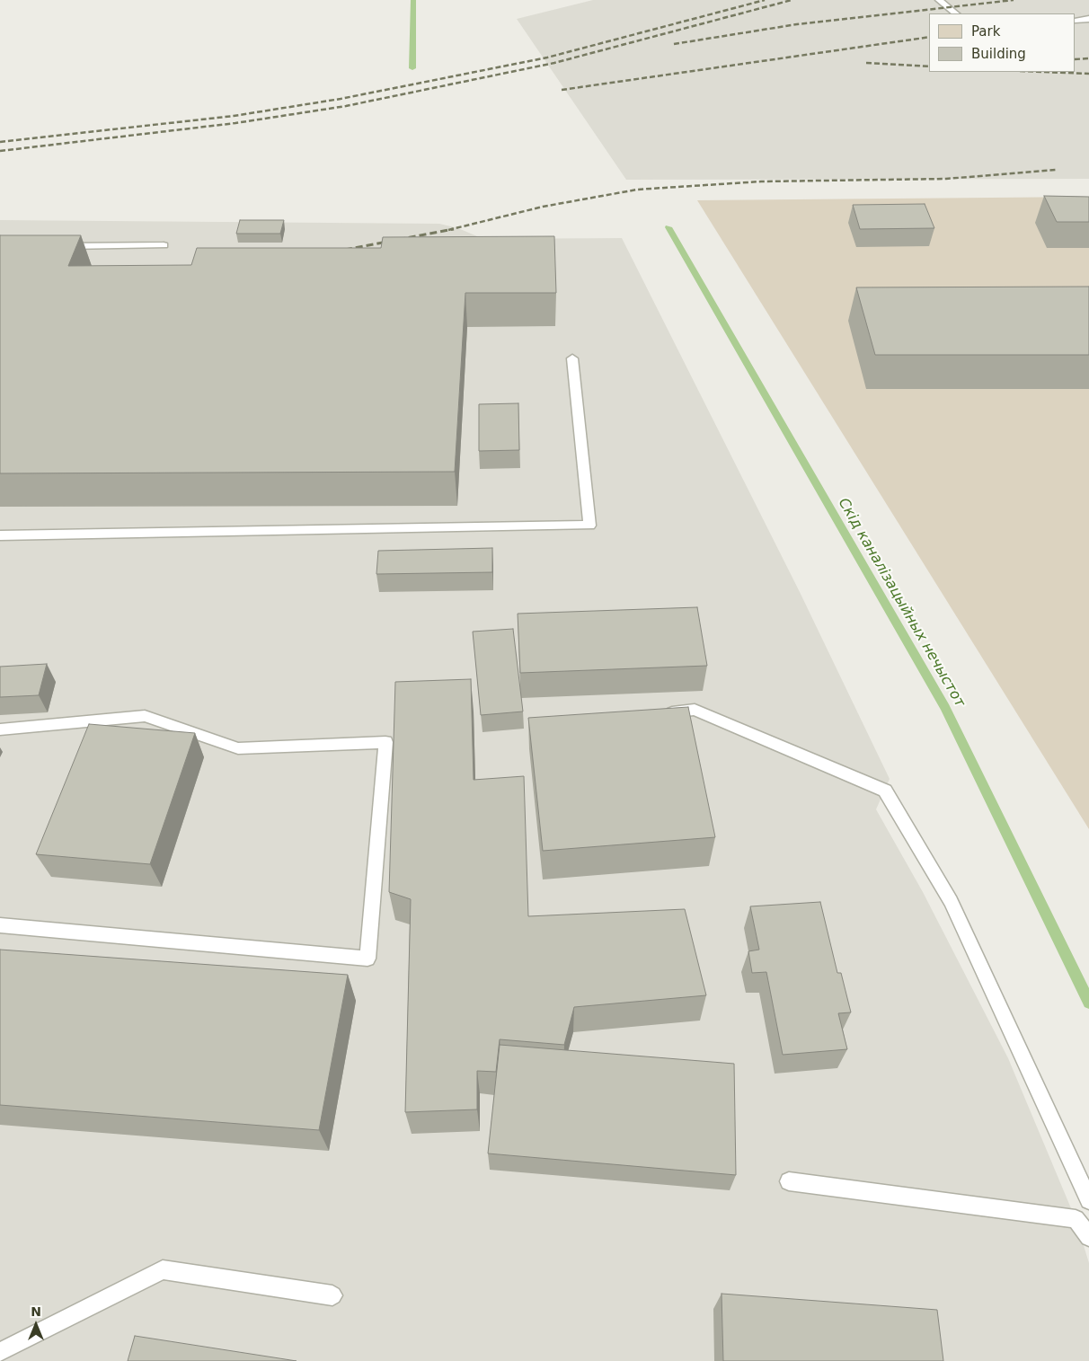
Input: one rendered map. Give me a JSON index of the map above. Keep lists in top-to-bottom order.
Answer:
{
  "water": ["Скід каналізацыйных нечыстот"],
  "legend": ["Park", "Building"],
  "north": "top"
}
